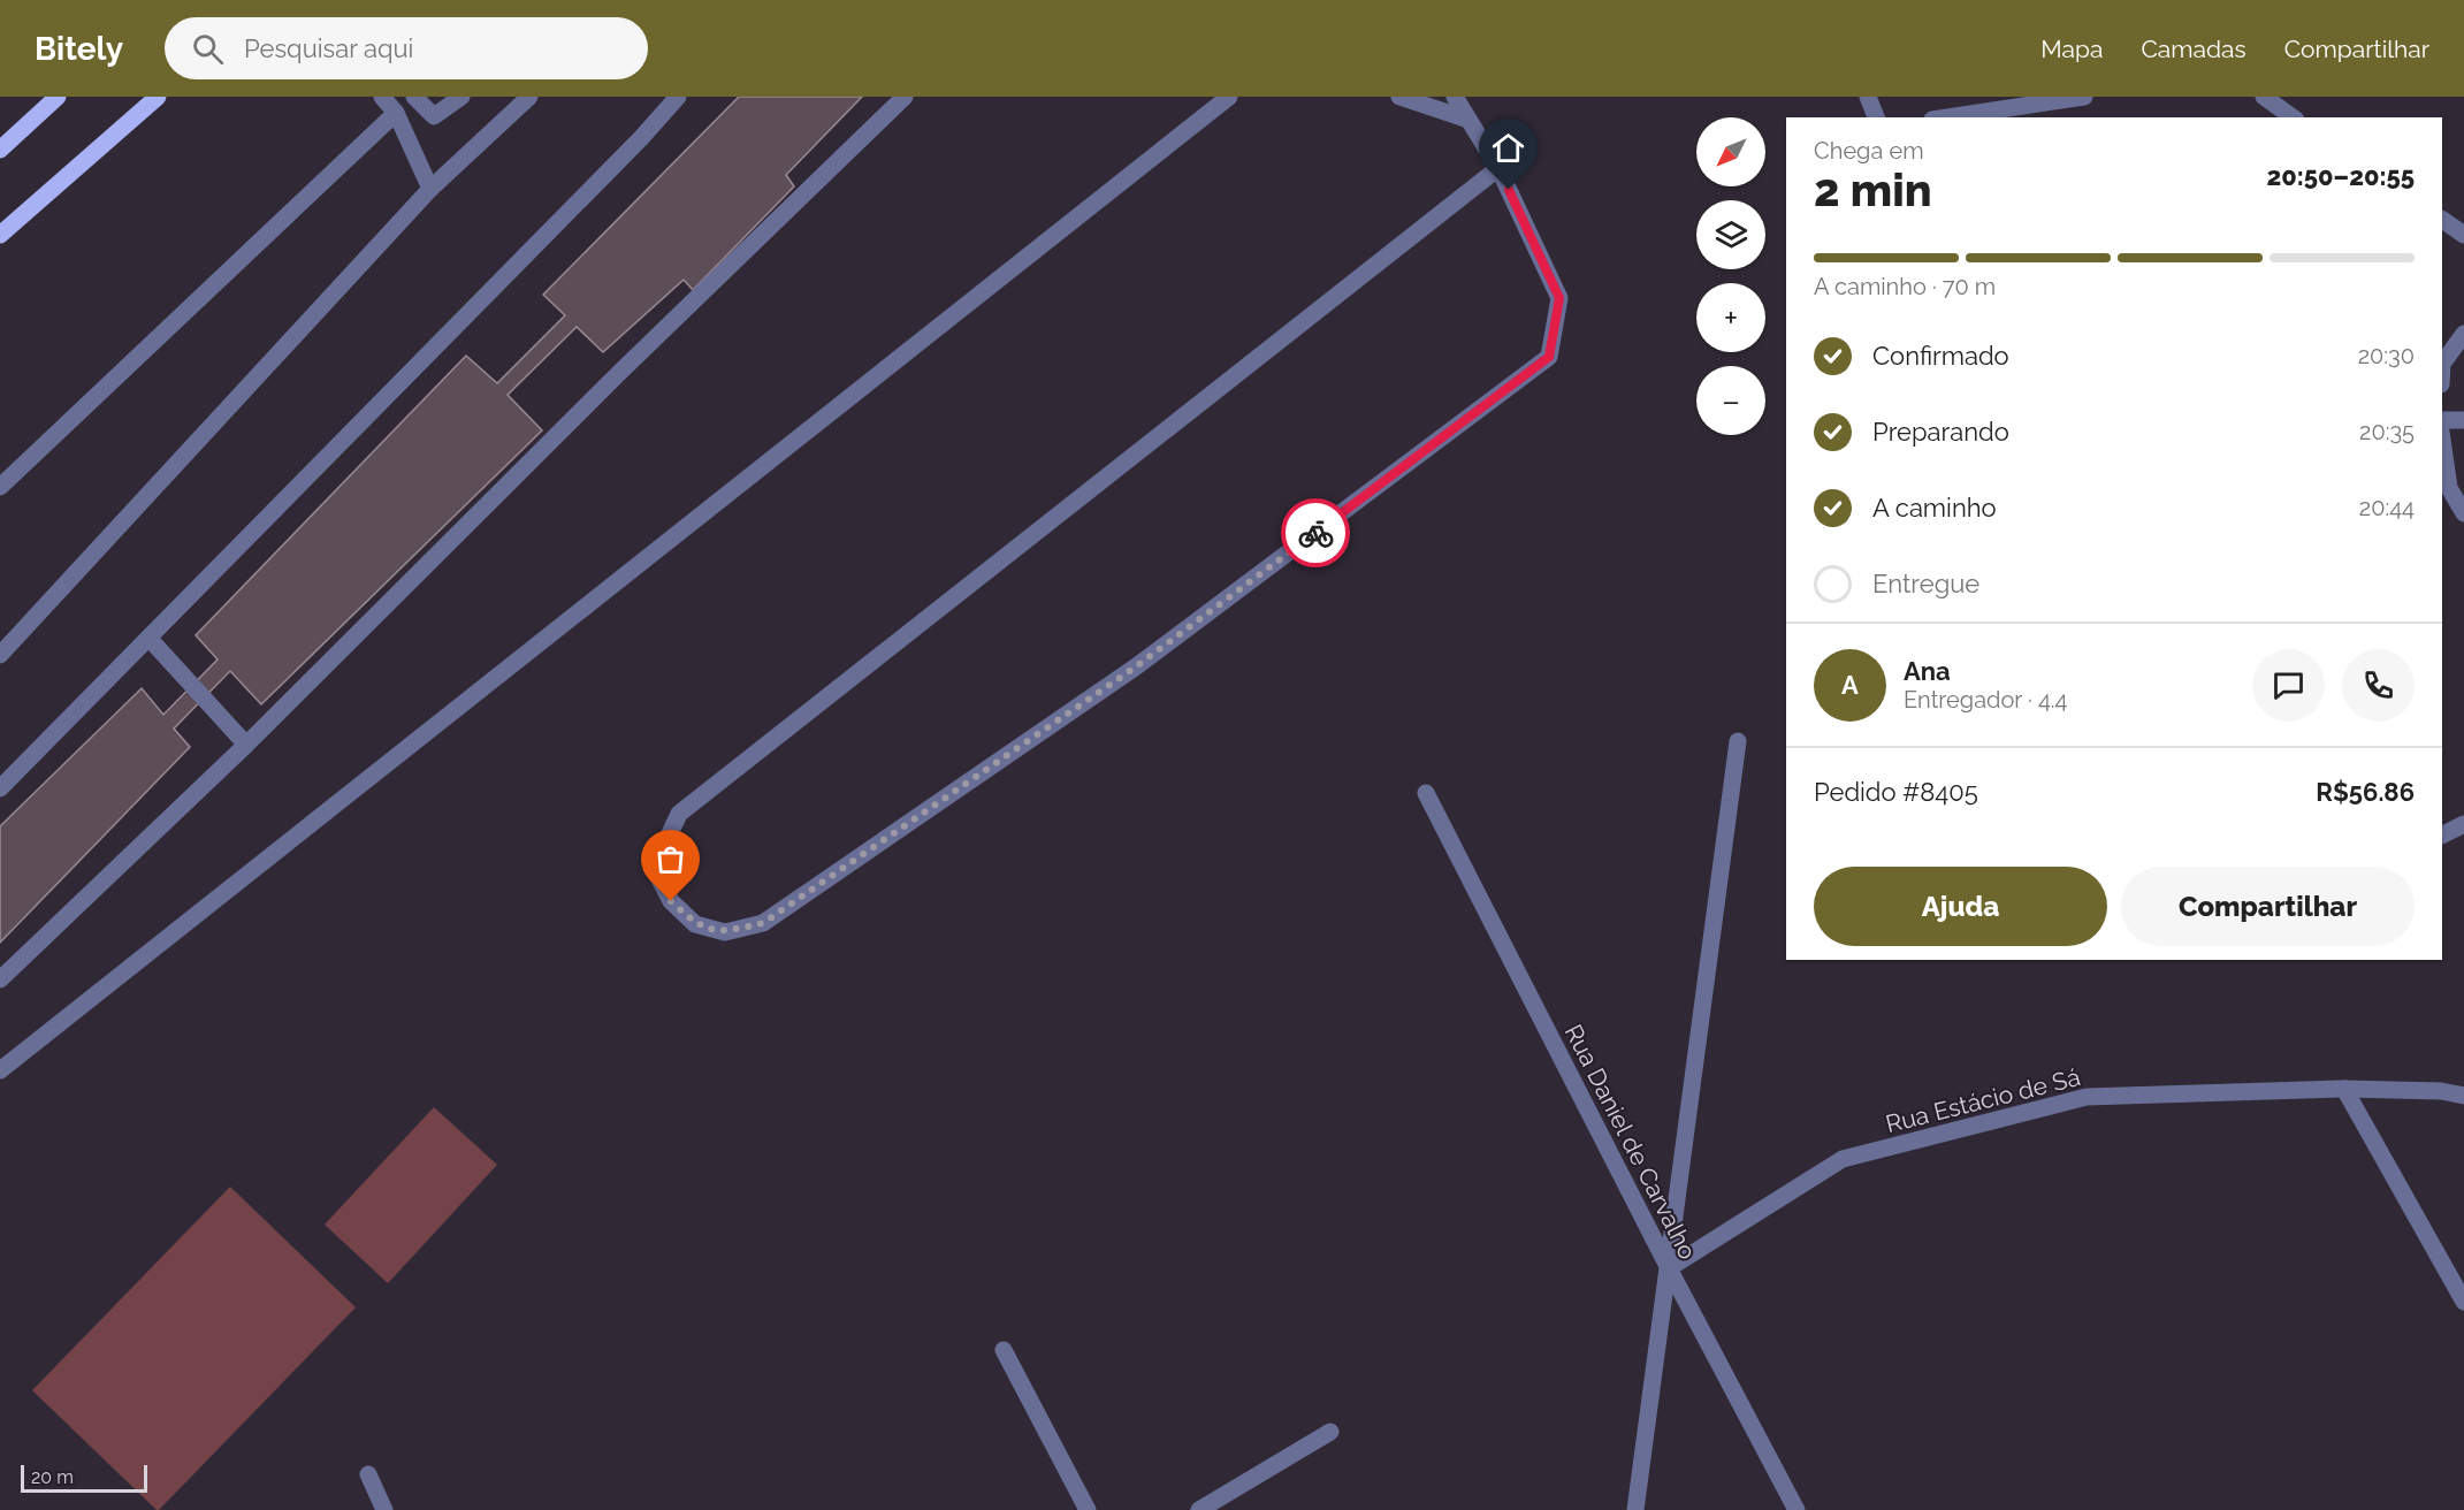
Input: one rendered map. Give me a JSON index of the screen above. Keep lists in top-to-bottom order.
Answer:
{
  "streets": {
    "street": ["Rua Estácio de Sá", "Rua Daniel de Carvalho"]
  },
  "crossings": [
    ["Rua Estácio de Sá", "Rua Daniel de Carvalho"]
  ],
  "scale_bar": "20 m",
  "north": "bottom left",
  "page": {
    "header": "Bitely",
    "search": "Pesquisar aqui",
    "nav": ["Mapa", "Camadas", "Compartilhar"],
    "map_buttons": ["+", "−"],
    "heading": ["2 min", "Chega em", "20:50–20:55"],
    "panel": [
      "Ana",
      "Entregador · 4.4",
      "Pedido #8405",
      "R$56.86"
    ],
    "bar": "A caminho · 70 m",
    "list": [
      ["Confirmado", "20:30"],
      ["Preparando", "20:35"],
      ["A caminho", "20:44"],
      "Entregue"
    ],
    "round": "A",
    "buttons": ["Ajuda", "Compartilhar"],
    "scale": "20 m"
  }
}
